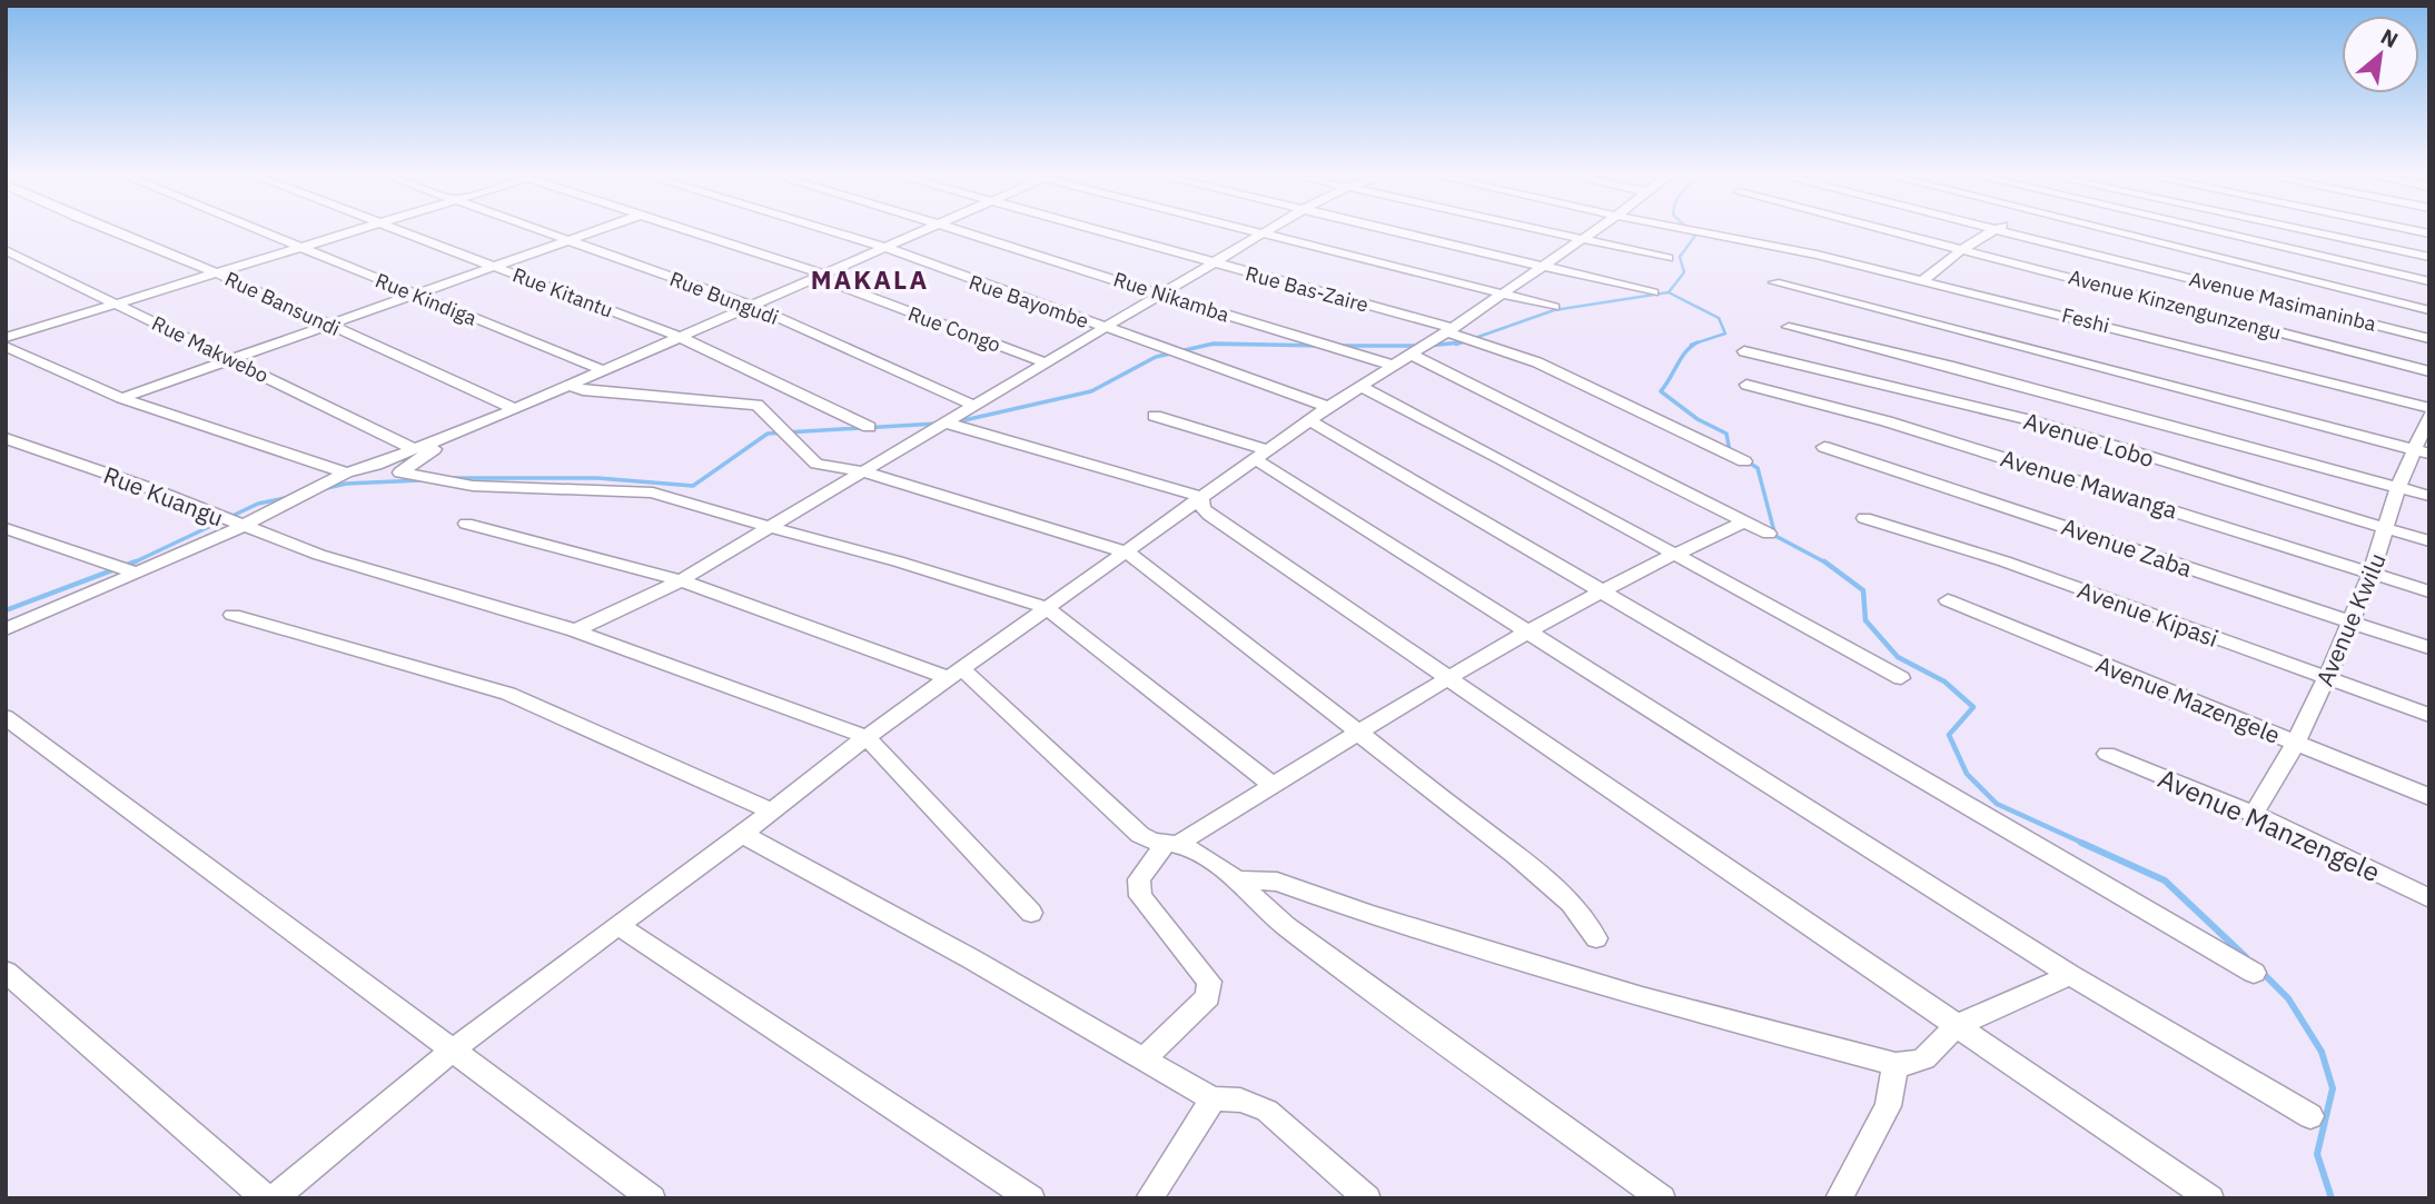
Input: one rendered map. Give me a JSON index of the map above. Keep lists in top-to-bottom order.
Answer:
{
  "streets": {
    "street": [
      "Rue Bas-Zaire",
      "Rue Kitantu",
      "Rue Nikamba",
      "Rue Bungudi",
      "Rue Kindiga",
      "Rue Bayombe",
      "Avenue Masimaninba",
      "Rue Bansundi",
      "Avenue Kinzengunzengu",
      "Feshi",
      "Rue Congo",
      "Rue Makwebo",
      "Avenue Lobo",
      "Avenue Mawanga",
      "Rue Kuangu",
      "Avenue Zaba",
      "Avenue Kipasi",
      "Avenue Kwilu",
      "Avenue Mazengele",
      "Avenue Manzengele"
    ]
  },
  "crossings": [
    ["Avenue Lobo", "Avenue Kwilu"],
    ["Avenue Mawanga", "Avenue Kwilu"],
    ["Avenue Zaba", "Avenue Kwilu"],
    ["Avenue Kipasi", "Avenue Kwilu"],
    ["Avenue Kwilu", "Avenue Mazengele"],
    ["Avenue Kwilu", "Avenue Manzengele"]
  ],
  "districts": ["MAKALA"],
  "north": "top right"
}
